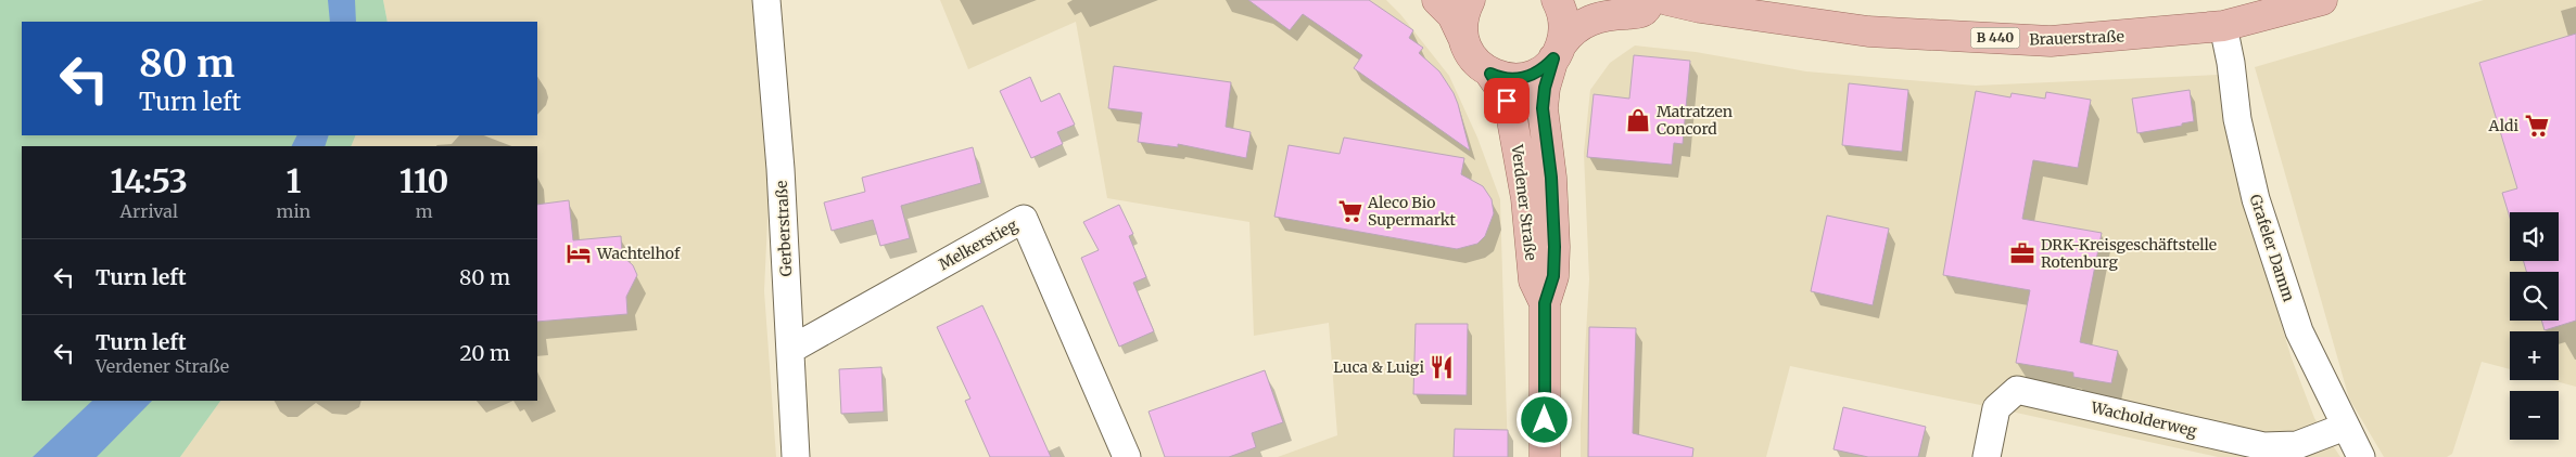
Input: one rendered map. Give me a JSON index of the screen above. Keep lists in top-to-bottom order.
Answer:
{
  "streets": {
    "main road": ["B 440", "Brauerstraße", "Verdener Straße"],
    "street": [
      "Gerberstraße",
      "Melkerstieg",
      "Grafeler Damm",
      "Wacholderweg"
    ]
  },
  "crossings": [
    ["Brauerstraße", "Grafeler Damm"],
    ["Gerberstraße", "Melkerstieg"],
    ["Grafeler Damm", "Wacholderweg"]
  ],
  "places": {
    "shop": ["Matratzen Concord"],
    "supermarket": ["Aldi", "Aleco Bio Supermarkt"],
    "hotel": ["Wachtelhof"],
    "office": ["DRK-Kreisgeschäftstelle Rotenburg"],
    "restaurant": ["Luca & Luigi"]
  },
  "page": {
    "turn": ["80 m", "Turn left"],
    "eta": [
      "14:53",
      "Arrival",
      "1",
      "min",
      "110",
      "m"
    ],
    "map_buttons": ["+", "−"],
    "list": [
      {
        "name": "Turn left",
        "value": "80 m"
      },
      {
        "name": "Turn left",
        "note": "Verdener Straße",
        "value": "20 m"
      }
    ]
  }
}
